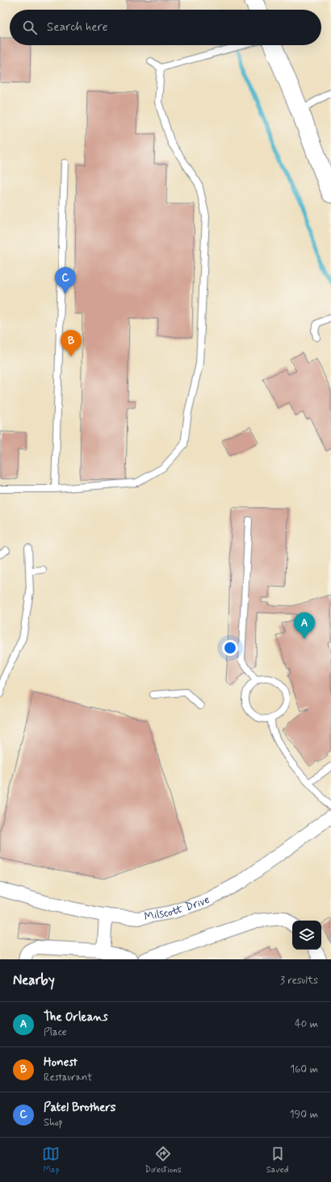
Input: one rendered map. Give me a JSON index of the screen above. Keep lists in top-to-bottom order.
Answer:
{
  "streets": {
    "street": ["Milscott Drive"]
  },
  "page": {
    "search": "Search here",
    "pins": ["C", "B", "A"],
    "heading": ["Nearby", "3 results"],
    "list": [
      {
        "mark": "A",
        "name": "The Orleans",
        "note": "Place",
        "value": "40 m"
      },
      {
        "mark": "B",
        "name": "Honest",
        "note": "Restaurant",
        "value": "160 m"
      },
      {
        "mark": "C",
        "name": "Patel Brothers",
        "note": "Shop",
        "value": "190 m"
      }
    ],
    "nav": ["Map", "Directions", "Saved"]
  }
}
